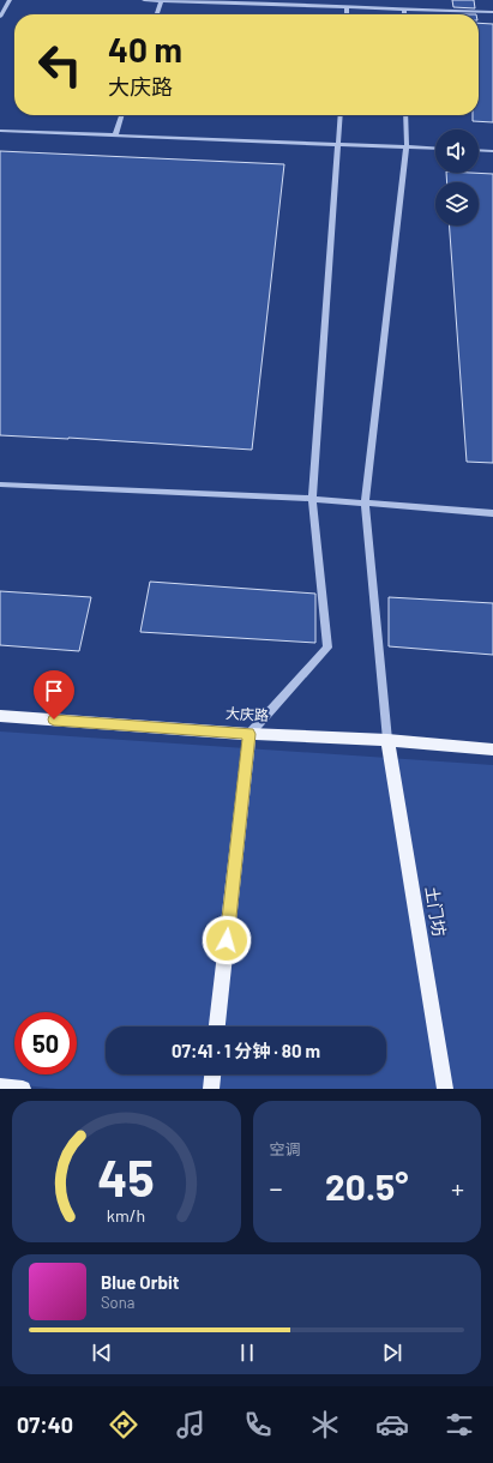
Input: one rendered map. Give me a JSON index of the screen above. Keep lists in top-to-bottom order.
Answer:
{
  "streets": {
    "main road": ["大庆路", "土门坊"]
  },
  "crossings": [
    ["大庆路", "土门坊"]
  ],
  "page": {
    "turn": ["40 m", "大庆路"],
    "limit": "50",
    "trip": "07:41 · 1 分钟 · 80 m",
    "tile": "空调",
    "heat": ["−", "20.5°", "+"],
    "song": ["Blue Orbit", "Sona"],
    "tabs": "07:40",
    "gauge": ["45", "km/h"]
  }
}
